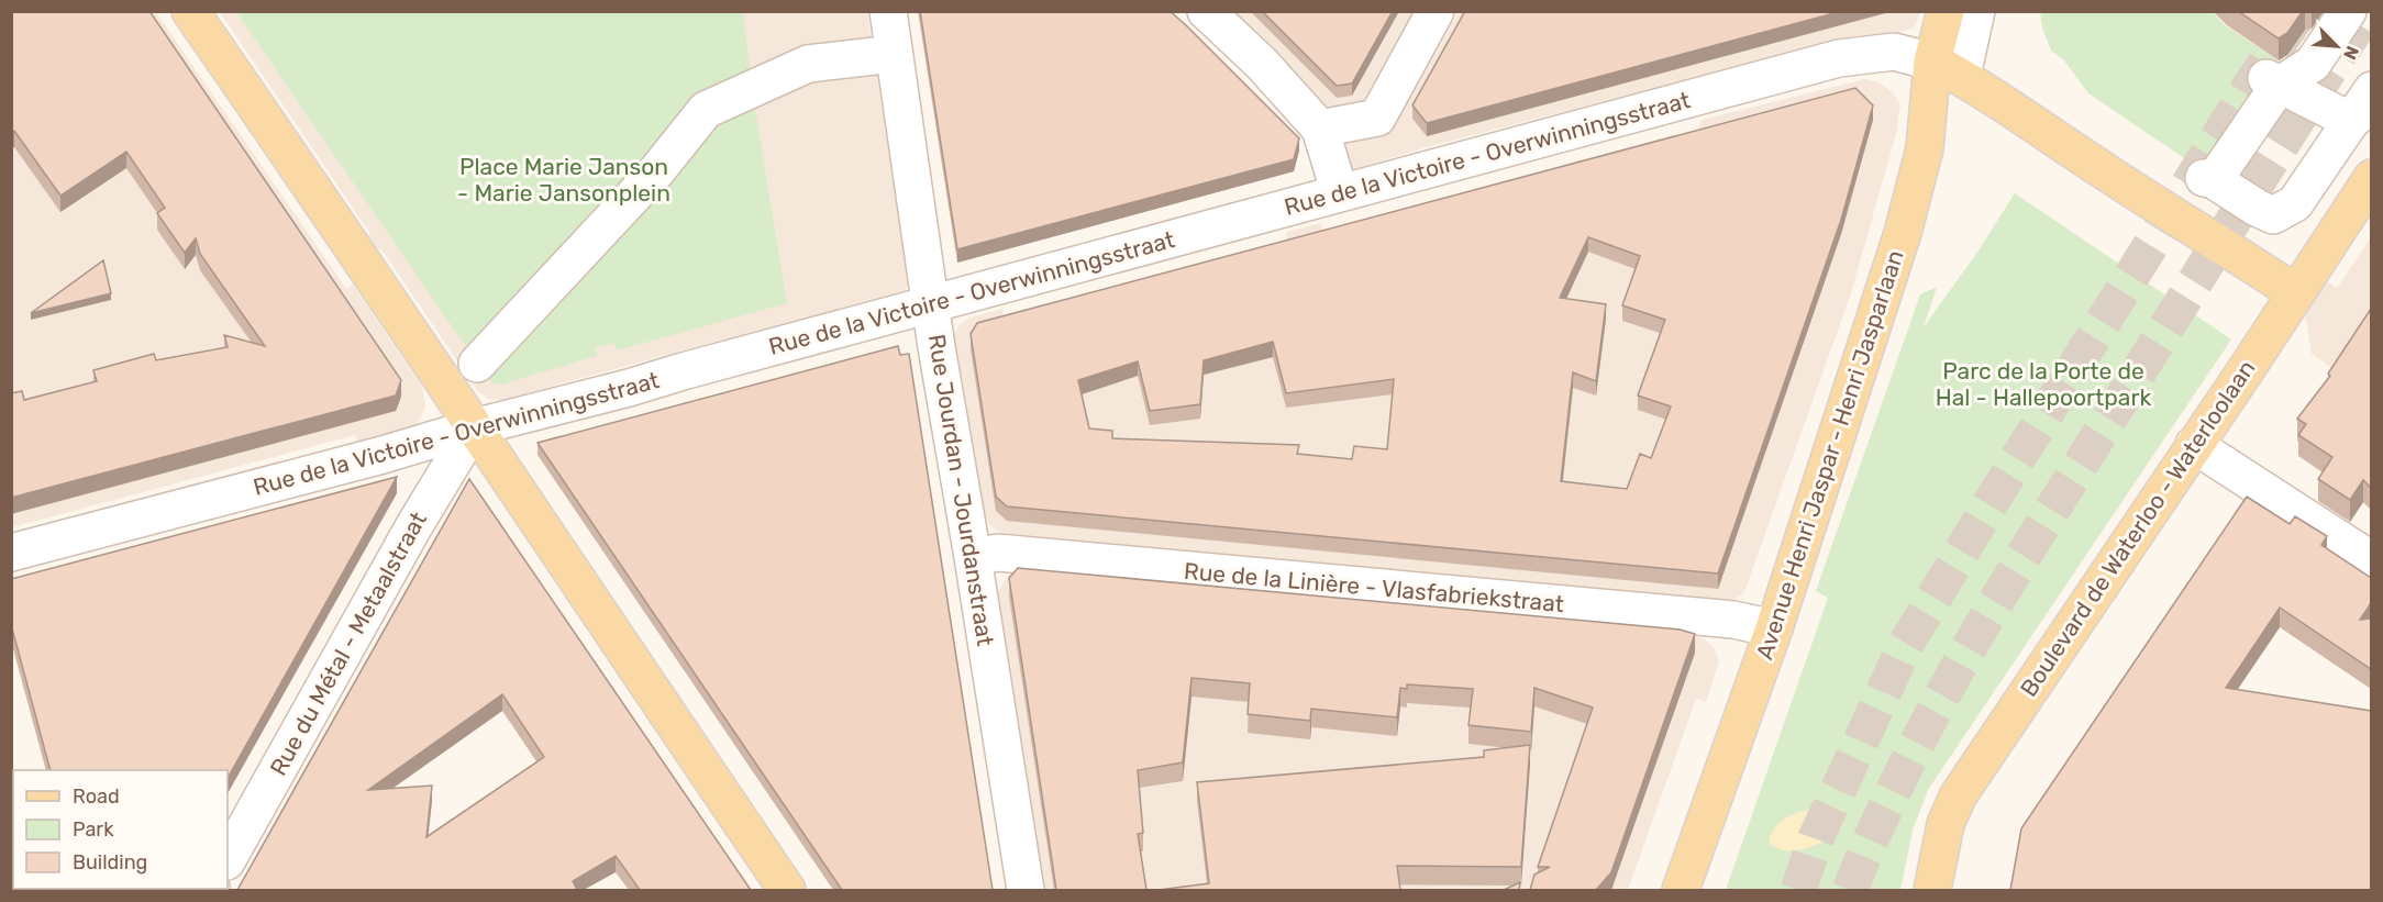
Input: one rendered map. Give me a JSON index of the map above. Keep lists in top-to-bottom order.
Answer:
{
  "streets": {
    "main road": ["Avenue Henri Jaspar - Henri Jasparlaan", "Boulevard de Waterloo - Waterloolaan"],
    "street": [
      "Rue de la Victoire - Overwinningsstraat",
      "Rue Jourdan - Jourdanstraat",
      "Rue de la Linière - Vlasfabriekstraat",
      "Rue du Métal - Metaalstraat"
    ]
  },
  "crossings": [
    ["Rue de la Victoire - Overwinningsstraat", "Avenue Henri Jaspar - Henri Jasparlaan"],
    ["Rue de la Victoire - Overwinningsstraat", "Rue Jourdan - Jourdanstraat"],
    ["Rue de la Victoire - Overwinningsstraat", "Rue du Métal - Metaalstraat"],
    ["Avenue Henri Jaspar - Henri Jasparlaan", "Rue de la Linière - Vlasfabriekstraat"],
    ["Rue Jourdan - Jourdanstraat", "Rue de la Linière - Vlasfabriekstraat"]
  ],
  "parks": ["Place Marie Janson - Marie Jansonplein", "Parc de la Porte de Hal - Hallepoortpark"],
  "legend": ["Road", "Park", "Building"],
  "north": "bottom right"
}
